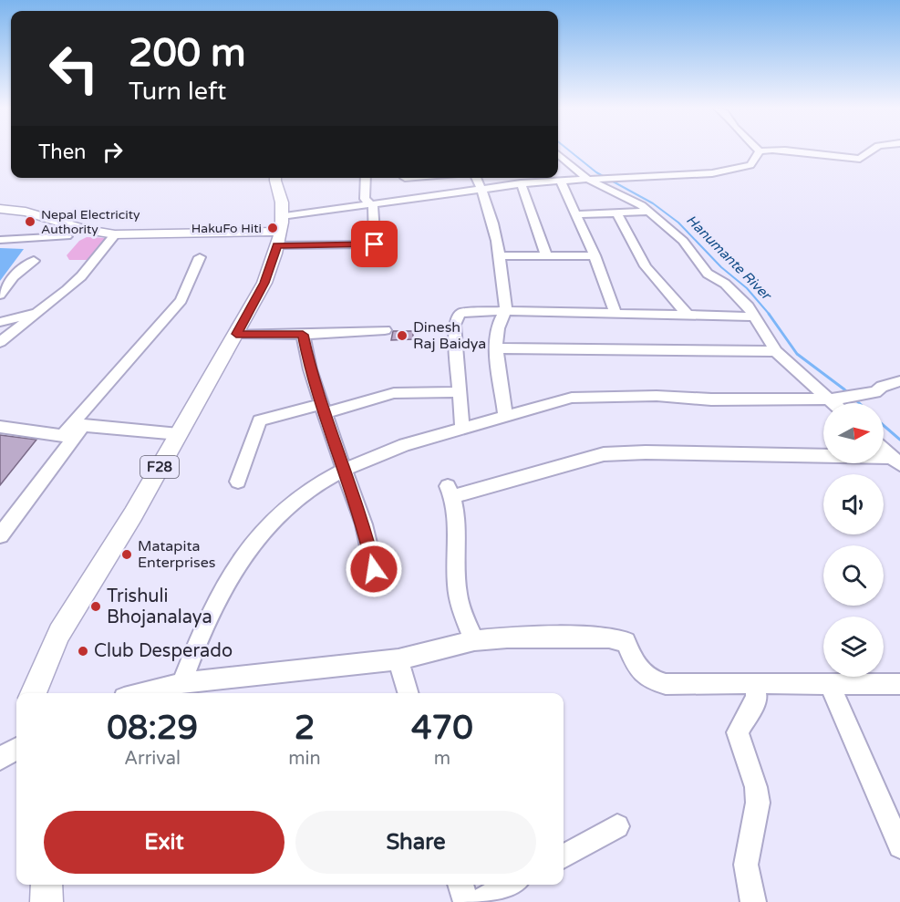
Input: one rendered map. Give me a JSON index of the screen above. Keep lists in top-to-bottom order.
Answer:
{
  "streets": {
    "main road": ["F28"]
  },
  "water": ["Hanumante River"],
  "places": [
    "Nepal Electricity Authority",
    "HakuFo Hiti",
    "Dinesh Raj Baidya",
    "Matapita Enterprises",
    "Trishuli Bhojanalaya",
    "Club Desperado"
  ],
  "north": "right",
  "page": {
    "turn": ["200 m", "Turn left"],
    "then": "Then",
    "eta": [
      "08:29",
      "Arrival",
      "2",
      "min",
      "470",
      "m"
    ],
    "buttons": ["Exit", "Share"]
  }
}
